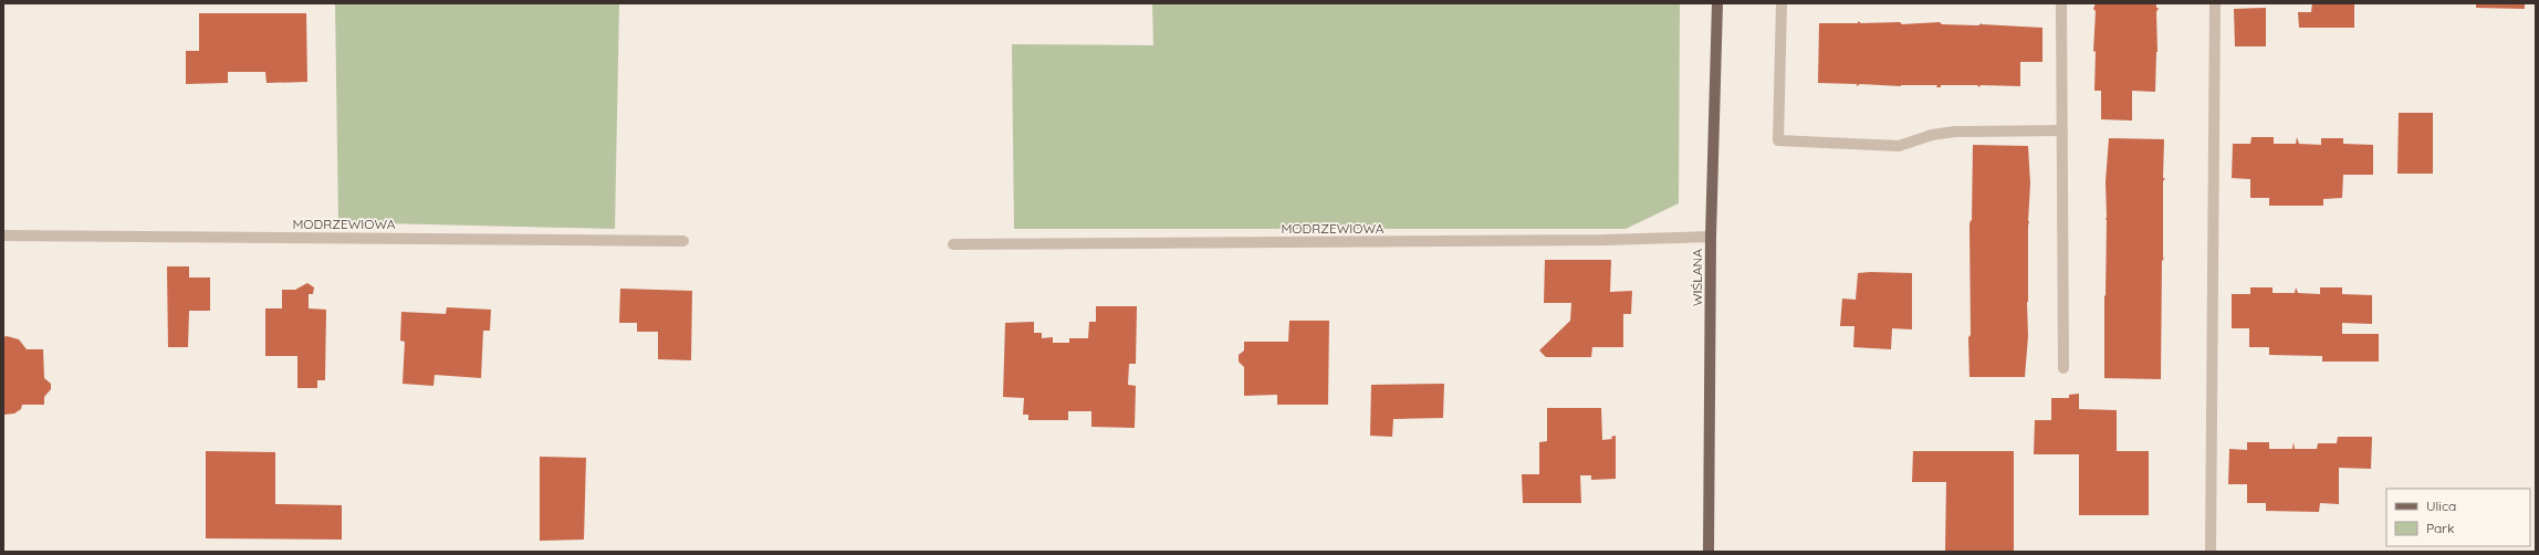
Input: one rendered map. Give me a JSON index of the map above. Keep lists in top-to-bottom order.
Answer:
{
  "streets": {
    "main road": ["WIŚLANA"],
    "street": ["MODRZEWIOWA"]
  },
  "crossings": [
    ["MODRZEWIOWA", "WIŚLANA"]
  ],
  "legend": ["Ulica", "Park"]
}
